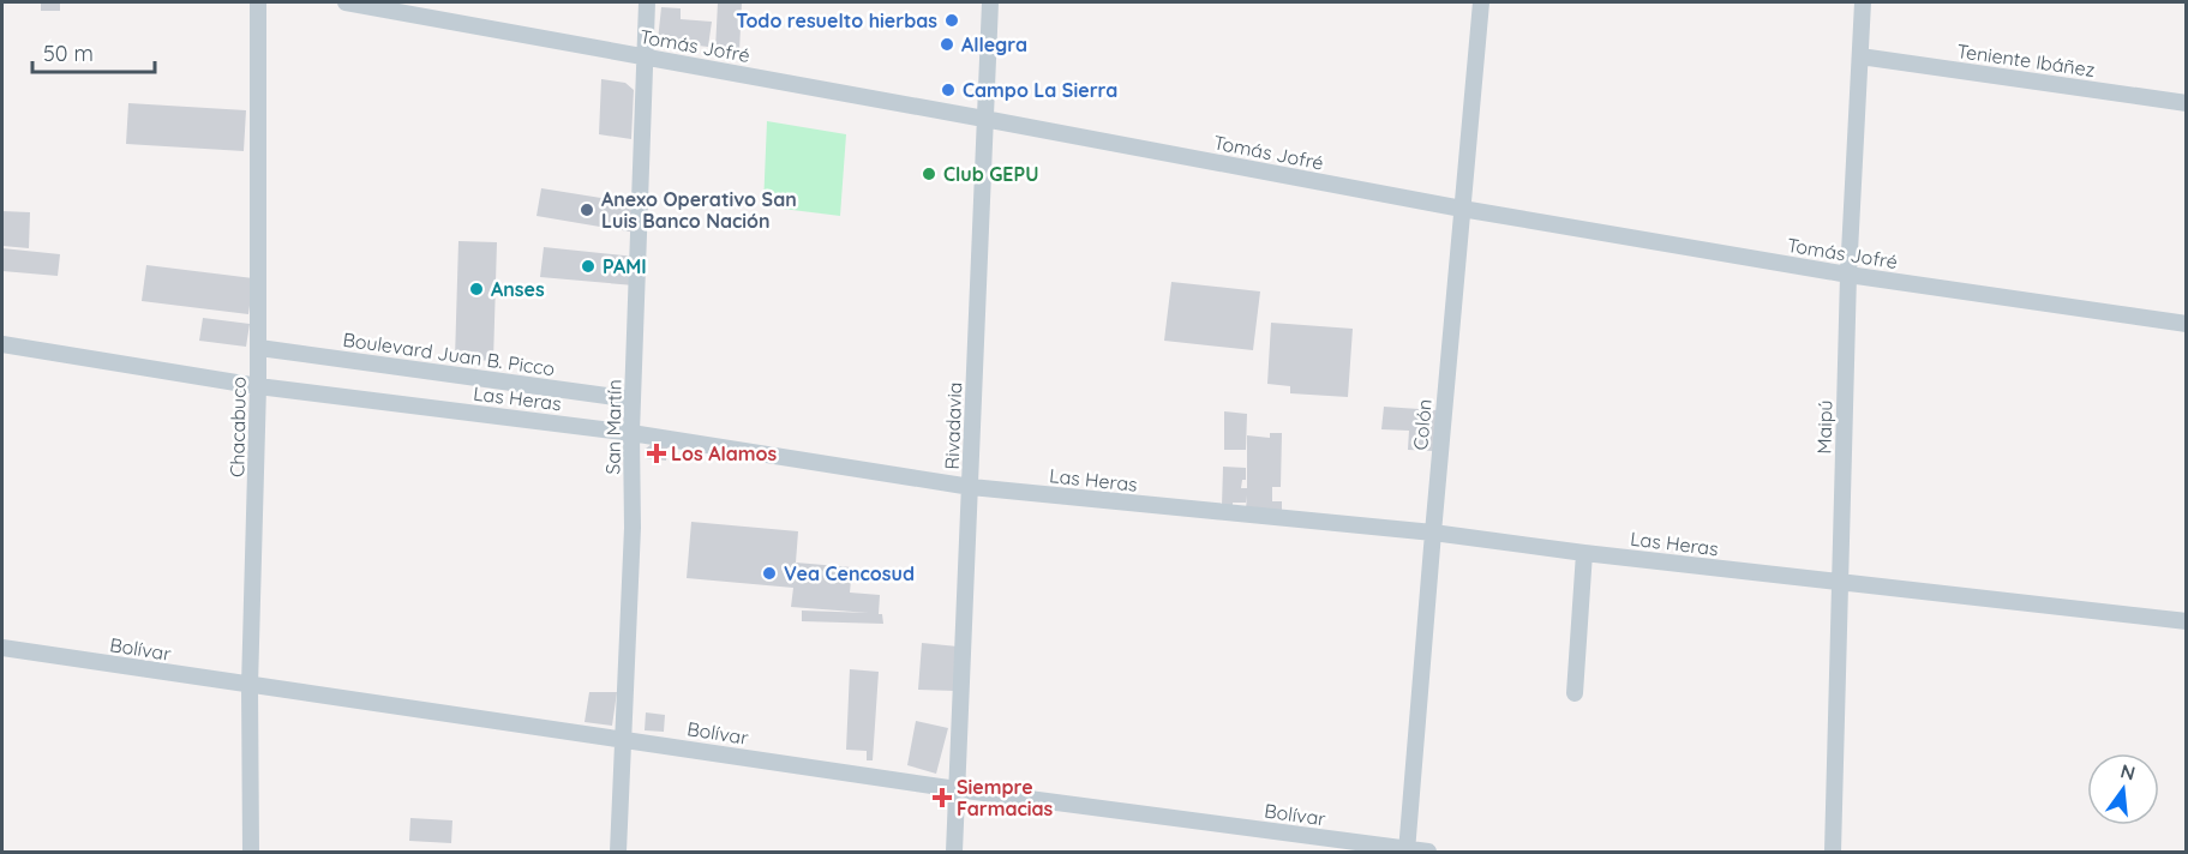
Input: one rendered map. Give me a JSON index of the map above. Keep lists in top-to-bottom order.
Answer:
{
  "streets": {
    "street": [
      "Tomás Jofré",
      "Teniente Ibáñez",
      "Boulevard Juan B. Picco",
      "Las Heras",
      "Colón",
      "Rivadavia",
      "Chacabuco",
      "San Martín",
      "Maipú",
      "Bolívar"
    ]
  },
  "crossings": [
    ["Tomás Jofré", "Colón"],
    ["Tomás Jofré", "Rivadavia"],
    ["Tomás Jofré", "San Martín"],
    ["Tomás Jofré", "Maipú"],
    ["Teniente Ibáñez", "Maipú"],
    ["Boulevard Juan B. Picco", "Chacabuco"],
    ["Boulevard Juan B. Picco", "San Martín"],
    ["Las Heras", "Colón"],
    ["Las Heras", "Rivadavia"],
    ["Las Heras", "Chacabuco"],
    ["Las Heras", "San Martín"],
    ["Las Heras", "Maipú"],
    ["Colón", "Bolívar"],
    ["Rivadavia", "Bolívar"],
    ["Chacabuco", "Bolívar"],
    ["San Martín", "Bolívar"]
  ],
  "places": {
    "other": [
      "Todo resuelto hierbas",
      "Allegra",
      "Campo La Sierra",
      "Club GEPU",
      "Anexo Operativo San Luis Banco Nación",
      "PAMI",
      "Anses",
      "Vea Cencosud"
    ],
    "health": ["Los Alamos", "Siempre Farmacias"]
  },
  "scale_bar": "50 m",
  "north": "top"
}
